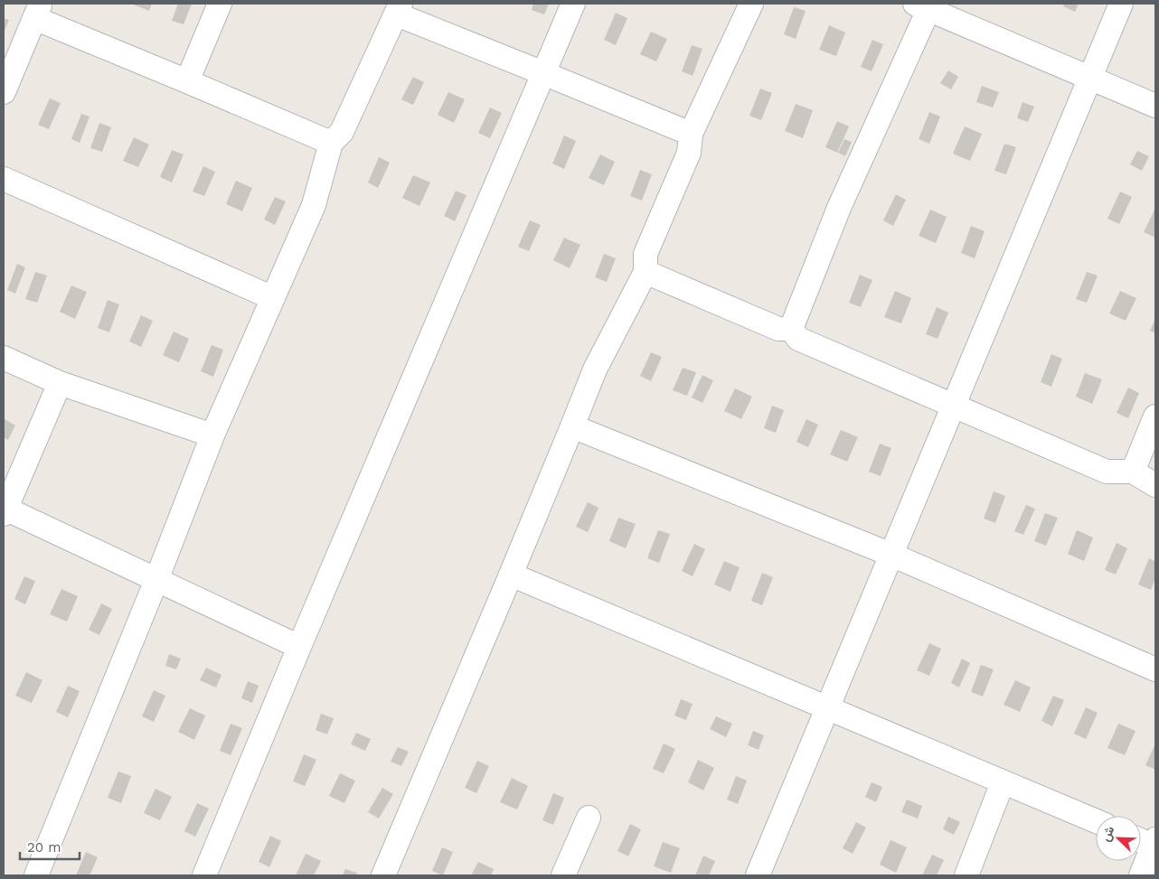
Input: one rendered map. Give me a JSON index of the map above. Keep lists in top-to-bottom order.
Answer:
{
  "scale_bar": "20 m",
  "north": "top left"
}
